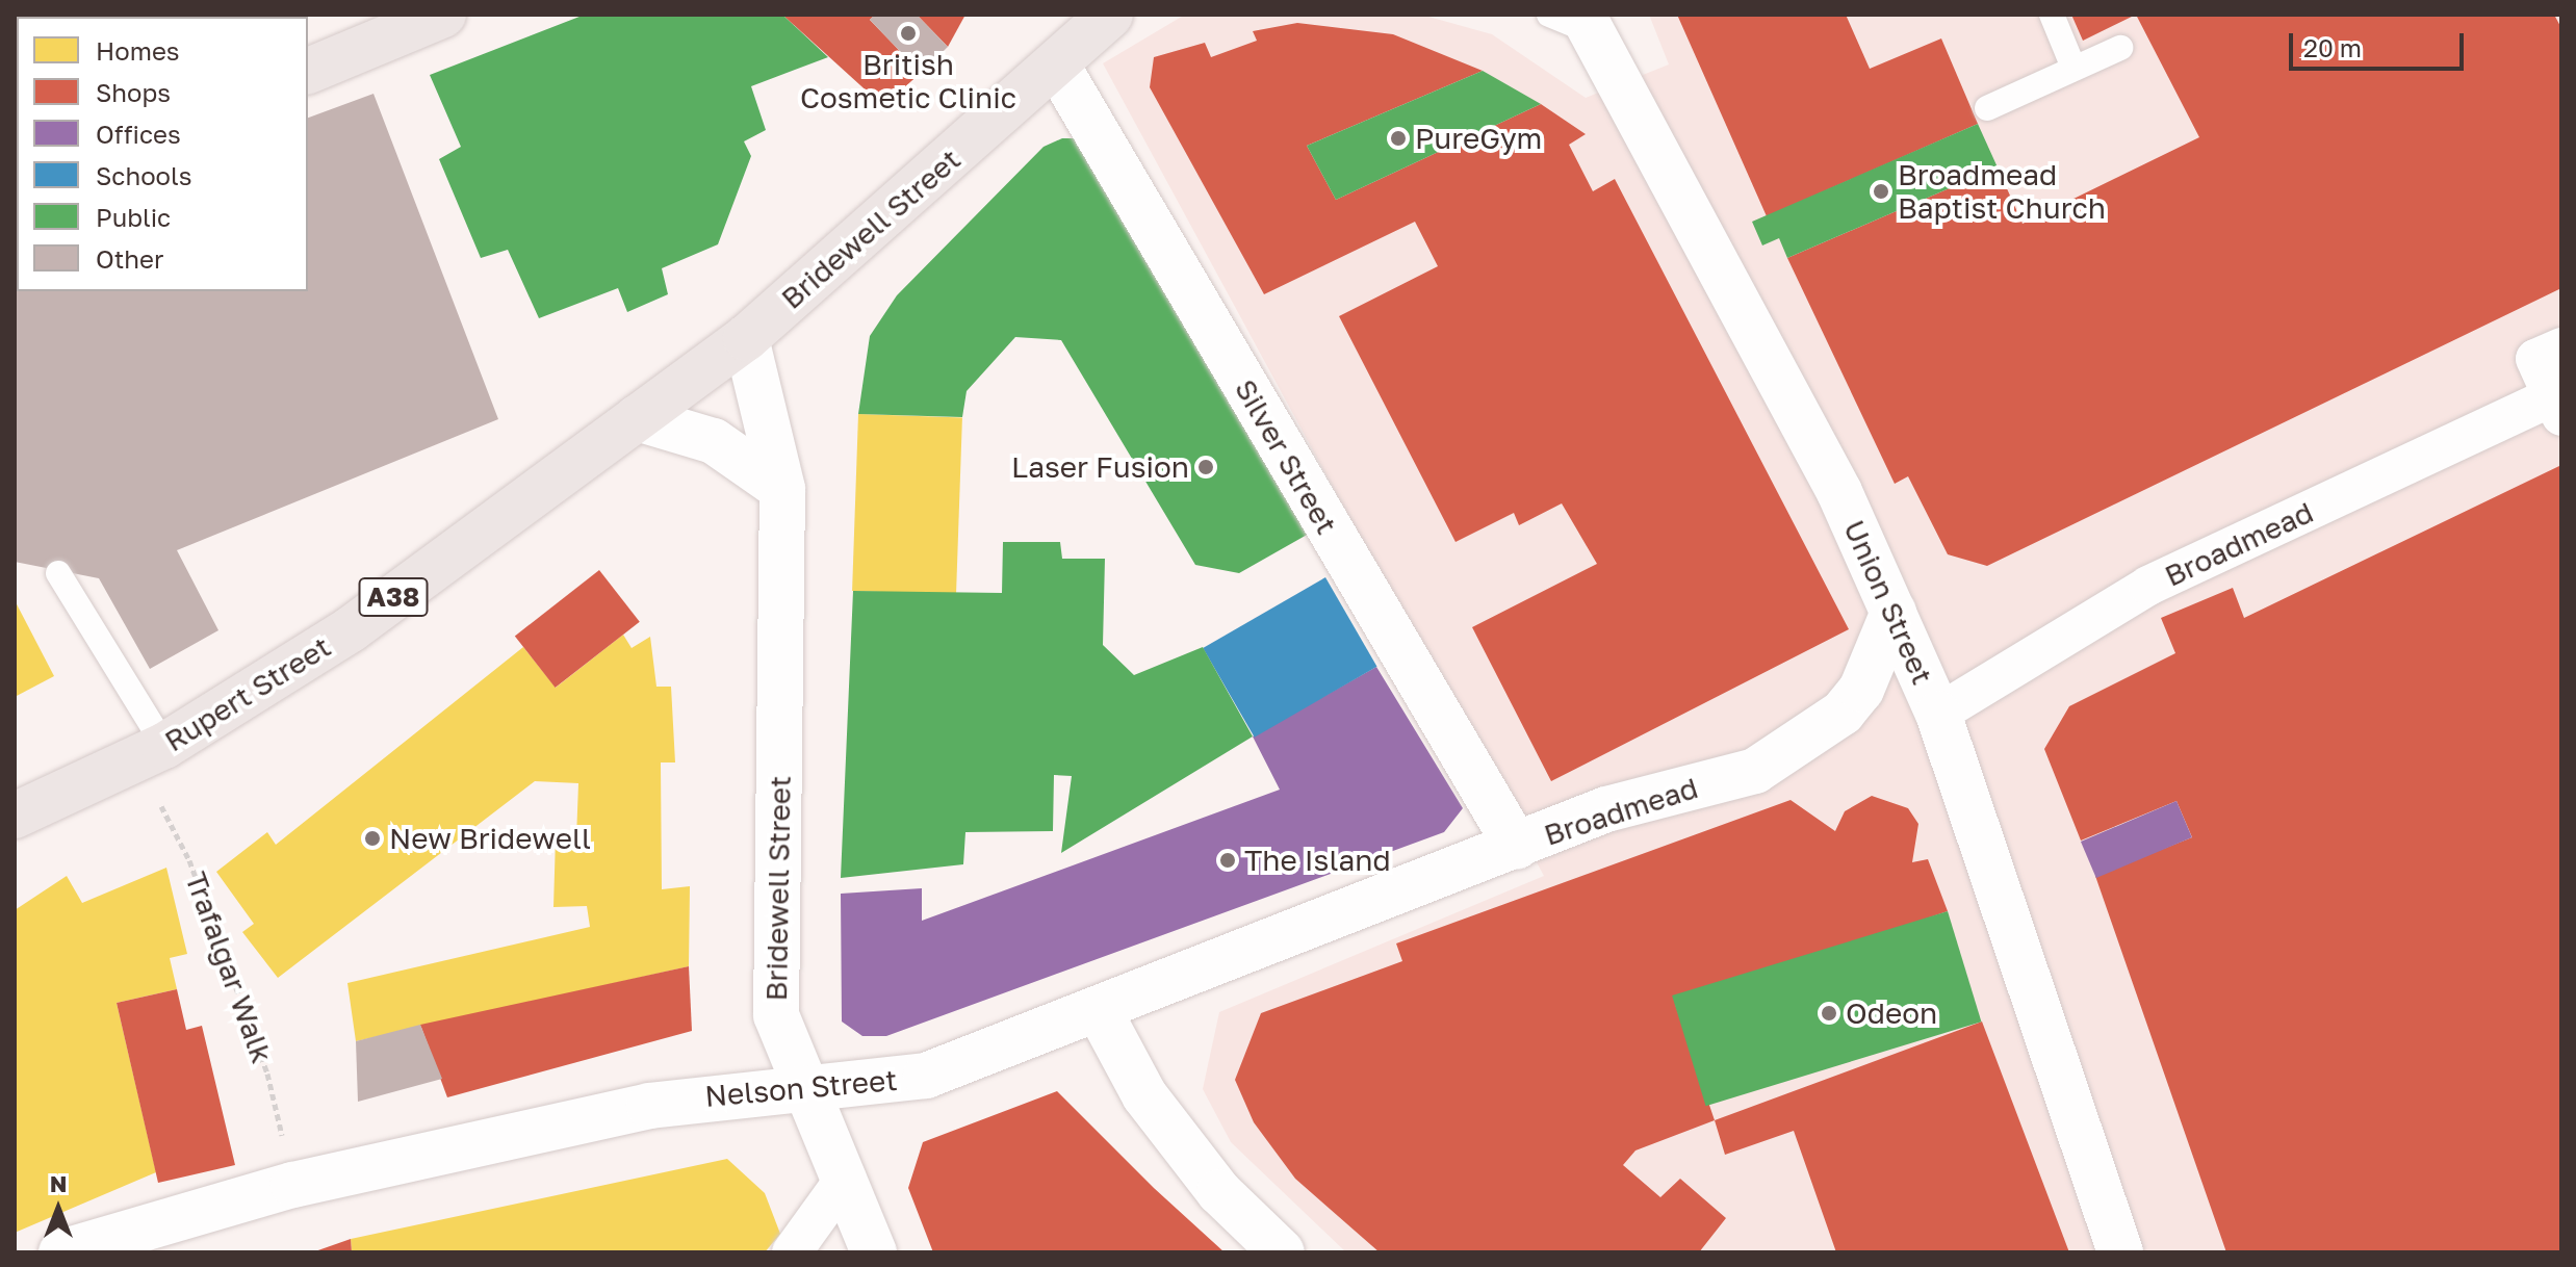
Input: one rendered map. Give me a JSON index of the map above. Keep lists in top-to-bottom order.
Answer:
{
  "streets": {
    "main road": ["Bridewell Street", "A38", "Rupert Street"],
    "street": [
      "Silver Street",
      "Broadmead",
      "Union Street",
      "Nelson Street"
    ],
    "path": ["Trafalgar Walk"]
  },
  "crossings": [
    ["Bridewell Street", "Silver Street"],
    ["Bridewell Street", "Rupert Street"],
    ["Bridewell Street", "Nelson Street"],
    ["Silver Street", "Broadmead"],
    ["Silver Street", "Nelson Street"],
    ["Broadmead", "Union Street"],
    ["Broadmead", "Nelson Street"],
    ["Rupert Street", "Trafalgar Walk"],
    ["Trafalgar Walk", "Nelson Street"]
  ],
  "places": [
    "British Cosmetic Clinic",
    "PureGym",
    "Broadmead Baptist Church",
    "Laser Fusion",
    "New Bridewell",
    "The Island",
    "Odeon"
  ],
  "legend": [
    "Homes",
    "Shops",
    "Offices",
    "Schools",
    "Public",
    "Other"
  ],
  "scale_bar": "20 m",
  "north": "top"
}
